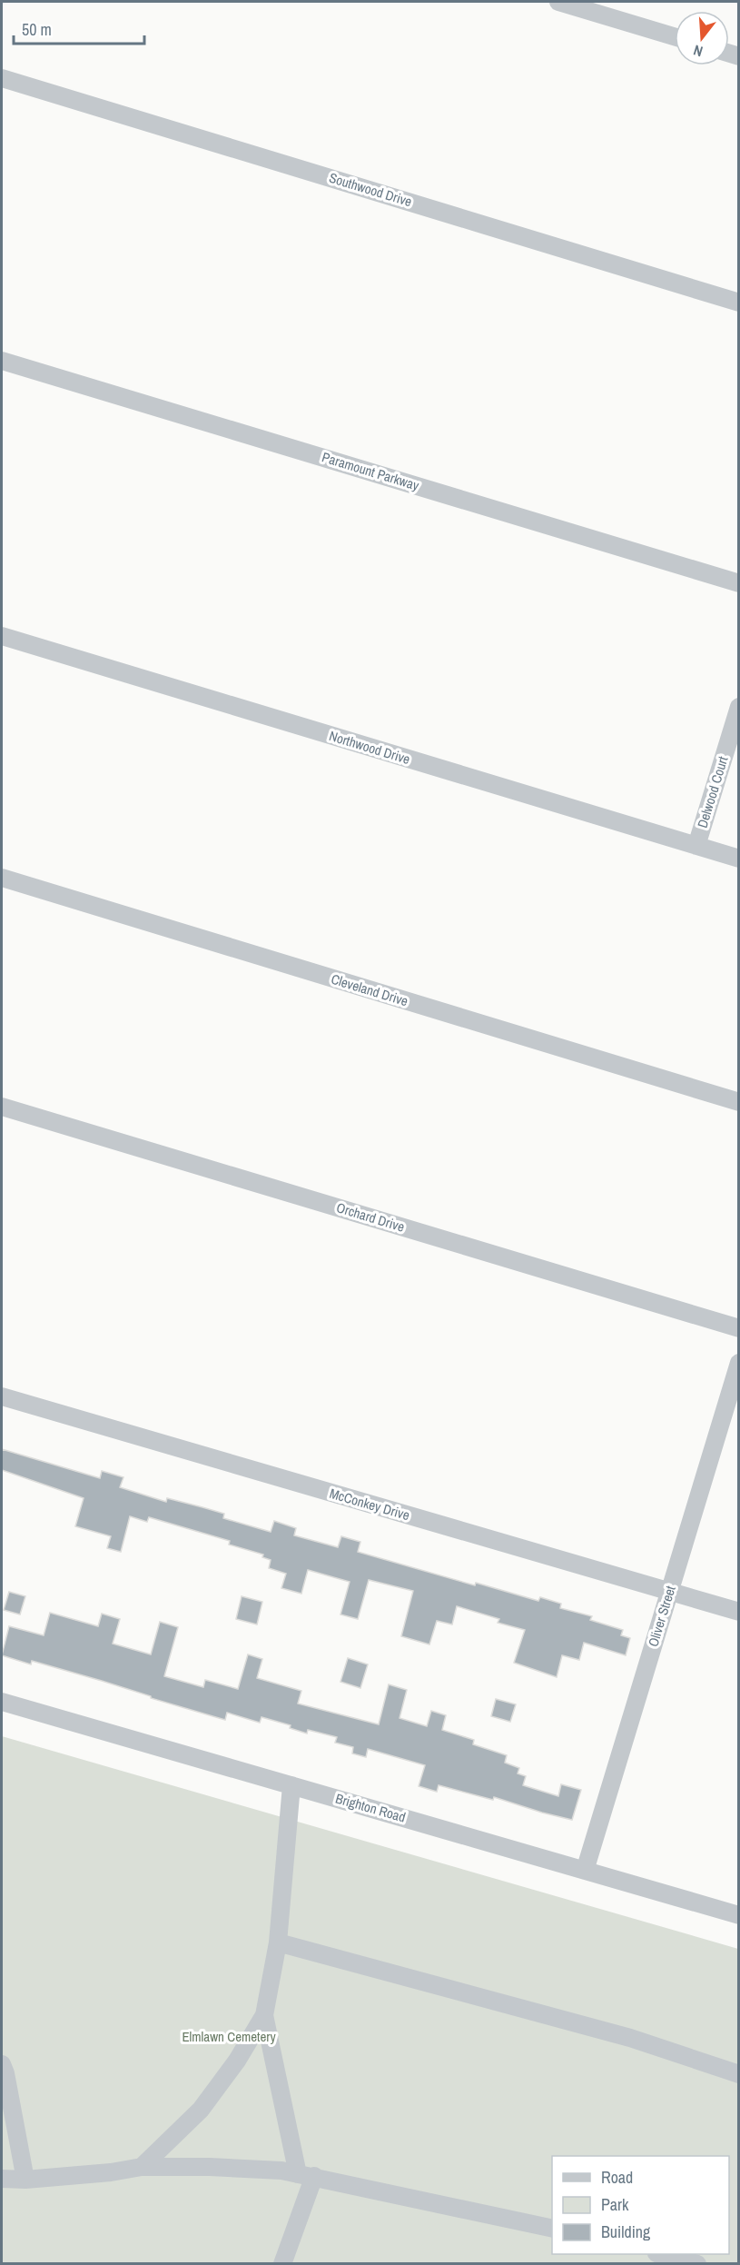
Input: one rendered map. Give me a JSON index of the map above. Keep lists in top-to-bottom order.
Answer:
{
  "streets": {
    "street": [
      "Southwood Drive",
      "Paramount Parkway",
      "Northwood Drive",
      "Delwood Court",
      "Cleveland Drive",
      "Orchard Drive",
      "McConkey Drive",
      "Oliver Street",
      "Brighton Road"
    ]
  },
  "crossings": [
    ["Northwood Drive", "Delwood Court"],
    ["McConkey Drive", "Oliver Street"],
    ["Oliver Street", "Brighton Road"]
  ],
  "parks": ["Elmlawn Cemetery"],
  "legend": ["Road", "Park", "Building"],
  "scale_bar": "50 m",
  "north": "bottom"
}
